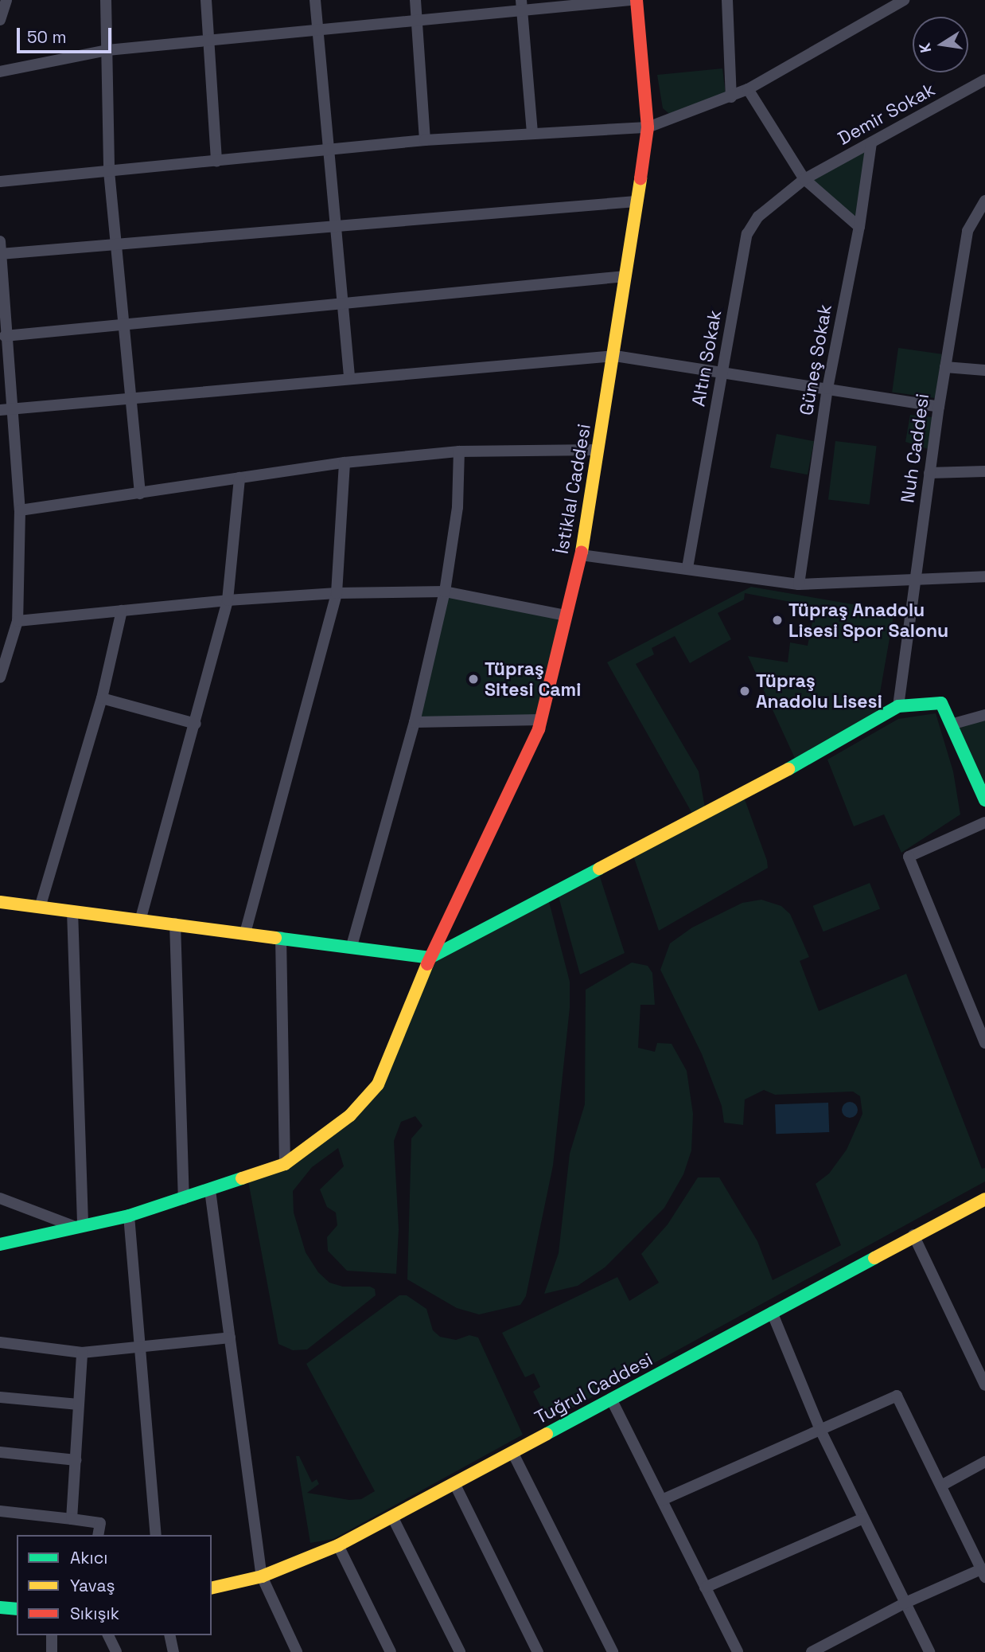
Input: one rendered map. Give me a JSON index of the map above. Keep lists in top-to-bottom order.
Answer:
{
  "streets": {
    "street": [
      "Demir Sokak",
      "Altın Sokak",
      "Güneş Sokak",
      "Nuh Caddesi",
      "İstiklal Caddesi",
      "Tuğrul Caddesi"
    ]
  },
  "crossings": [
    ["Demir Sokak", "Altın Sokak"],
    ["Demir Sokak", "Güneş Sokak"]
  ],
  "places": ["Tüpraş Anadolu Lisesi Spor Salonu", "Tüpraş Sitesi Cami", "Tüpraş Anadolu Lisesi"],
  "legend": ["Akıcı", "Yavaş", "Sıkışık"],
  "scale_bar": "50 m",
  "north": "left"
}
